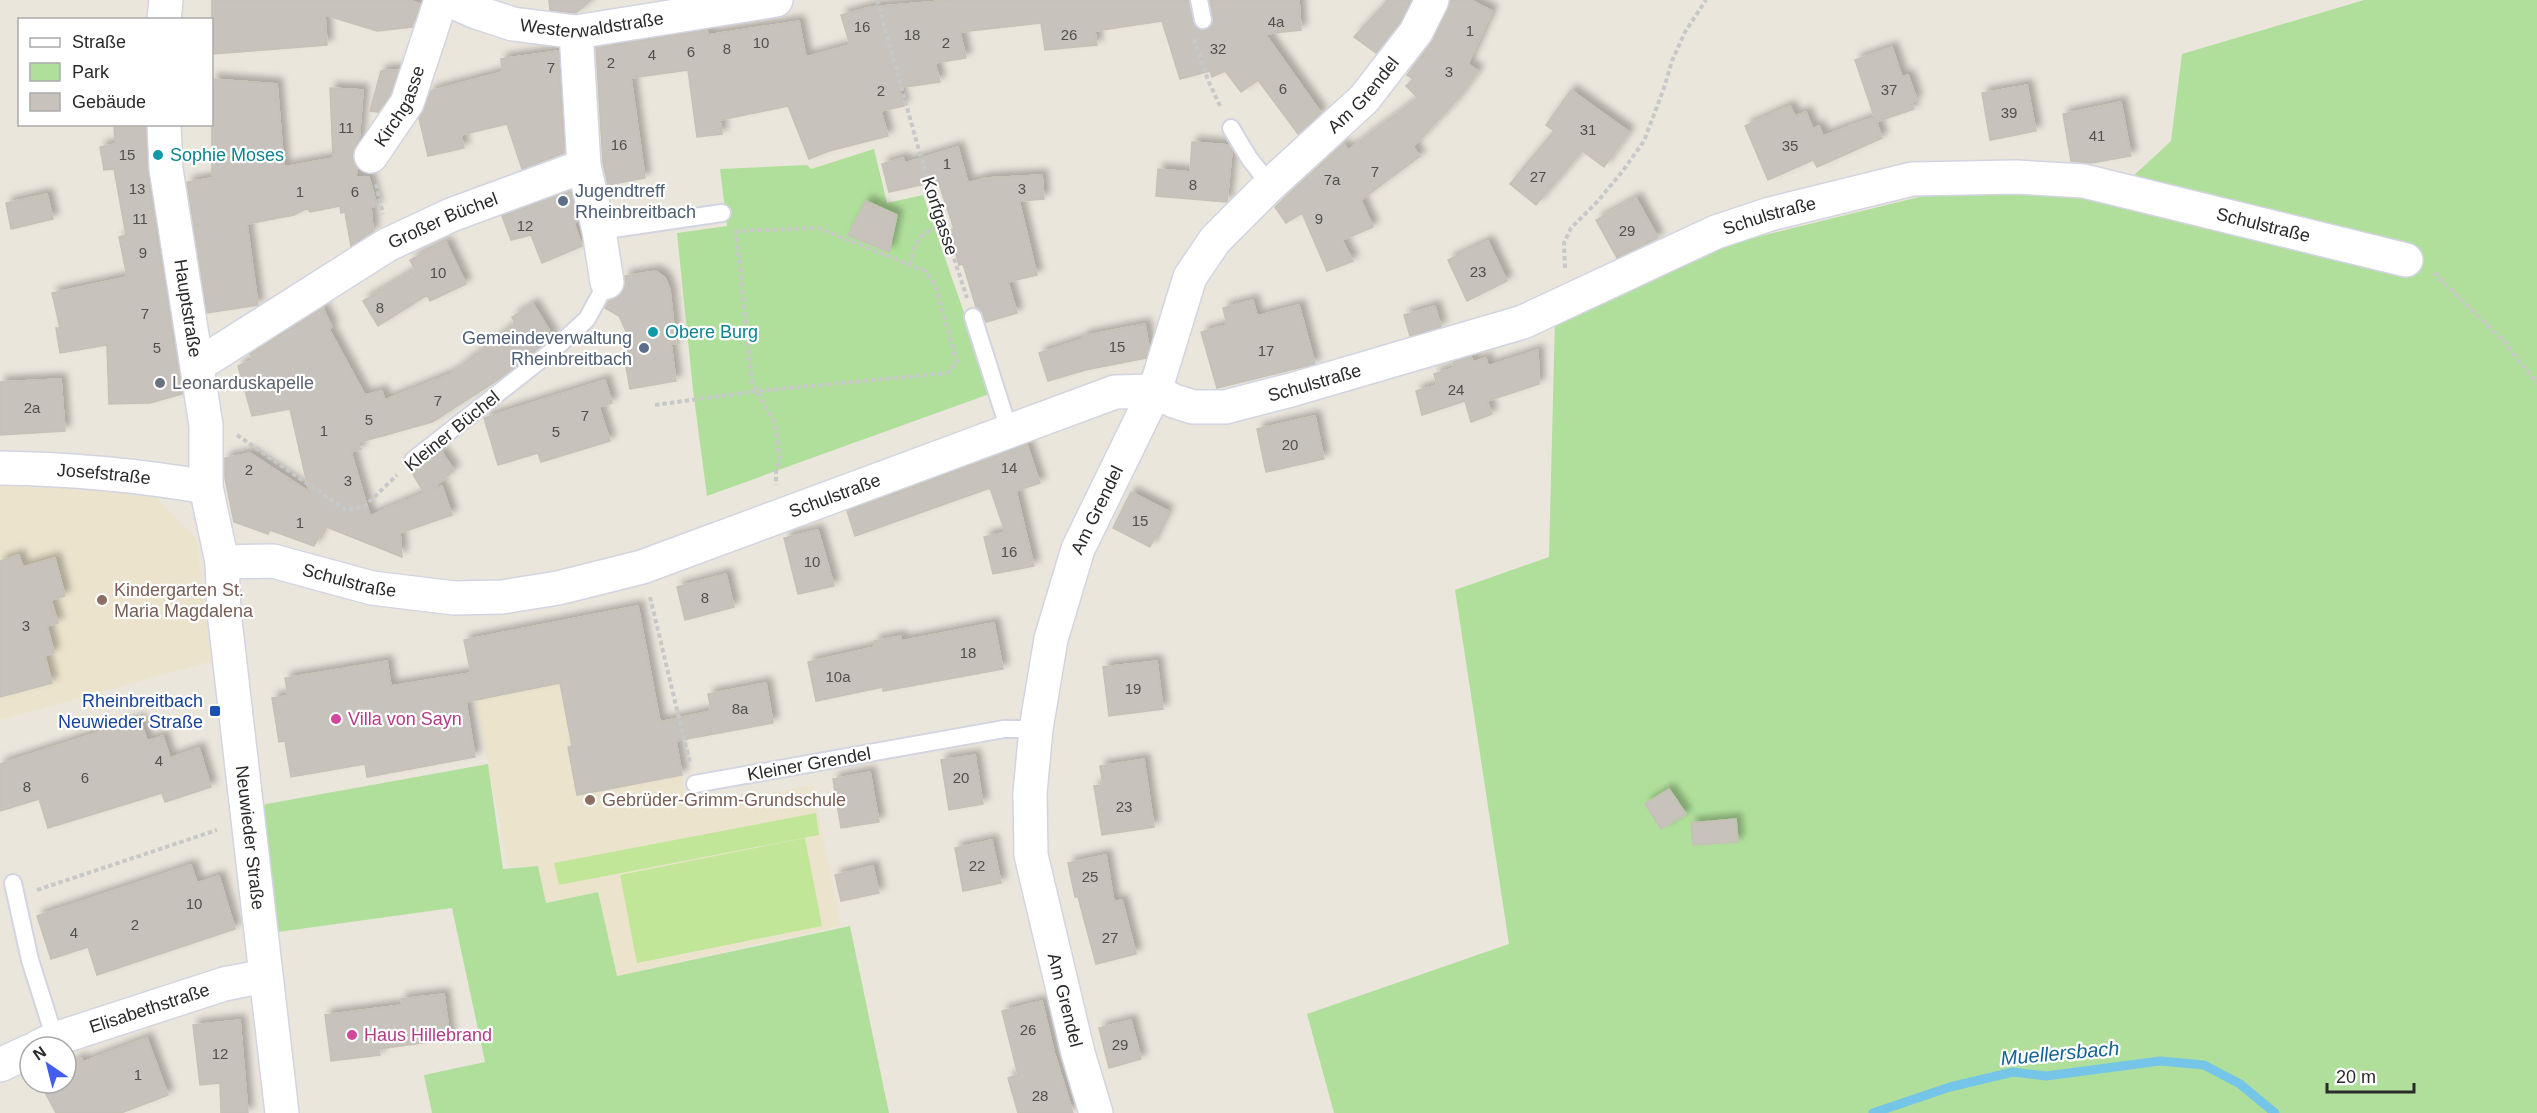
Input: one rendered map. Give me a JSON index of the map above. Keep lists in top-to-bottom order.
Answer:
{
  "streets": {
    "street": [
      "Westerwaldstraße",
      "Am Grendel",
      "Kirchgasse",
      "Schulstraße",
      "Großer Büchel",
      "Hauptstraße",
      "Kleiner Büchel",
      "Josefstraße",
      "Neuwieder Straße",
      "Elisabethstraße"
    ],
    "lane": ["Kleiner Grendel"],
    "path": ["Korfgasse"]
  },
  "crossings": [
    ["Am Grendel", "Schulstraße"],
    ["Am Grendel", "Kleiner Grendel"],
    ["Kirchgasse", "Großer Büchel"],
    ["Schulstraße", "Hauptstraße"],
    ["Schulstraße", "Neuwieder Straße"],
    ["Großer Büchel", "Hauptstraße"],
    ["Großer Büchel", "Kleiner Büchel"],
    ["Hauptstraße", "Kleiner Büchel"],
    ["Hauptstraße", "Josefstraße"],
    ["Hauptstraße", "Neuwieder Straße"],
    ["Neuwieder Straße", "Elisabethstraße"]
  ],
  "water": ["Muellersbach"],
  "places": {
    "other": [
      "Sophie Moses",
      "Jugendtreff Rheinbreitbach",
      "Obere Burg",
      "Gemeindeverwaltung Rheinbreitbach",
      "Leonarduskapelle",
      "Kindergarten St. Maria Magdalena",
      "Villa von Sayn",
      "Gebrüder-Grimm-Grundschule",
      "Haus Hillebrand"
    ],
    "transit": ["Rheinbreitbach Neuwieder Straße"]
  },
  "house_numbers": [
    "4a",
    "16",
    "1",
    "18",
    "26",
    "10",
    "2",
    "8",
    "32",
    "6",
    "4",
    "2",
    "7",
    "3",
    "6",
    "37",
    "2",
    "39",
    "11",
    "31",
    "41",
    "16",
    "35",
    "15",
    "1",
    "7",
    "27",
    "7a",
    "8",
    "13",
    "3",
    "1",
    "6",
    "11",
    "9",
    "12",
    "29",
    "9",
    "23",
    "10",
    "8",
    "7",
    "15",
    "5",
    "17",
    "24",
    "7",
    "2a",
    "7",
    "5",
    "1",
    "5",
    "20",
    "14",
    "2",
    "3",
    "15",
    "1",
    "16",
    "10",
    "8",
    "3",
    "18",
    "10a",
    "19",
    "8a",
    "4",
    "6",
    "20",
    "8",
    "23",
    "22",
    "25",
    "10",
    "2",
    "4",
    "27",
    "26",
    "29",
    "12",
    "1",
    "28"
  ],
  "legend": ["Straße", "Park", "Gebäude"],
  "scale_bar": "20 m",
  "north": "top left"
}
